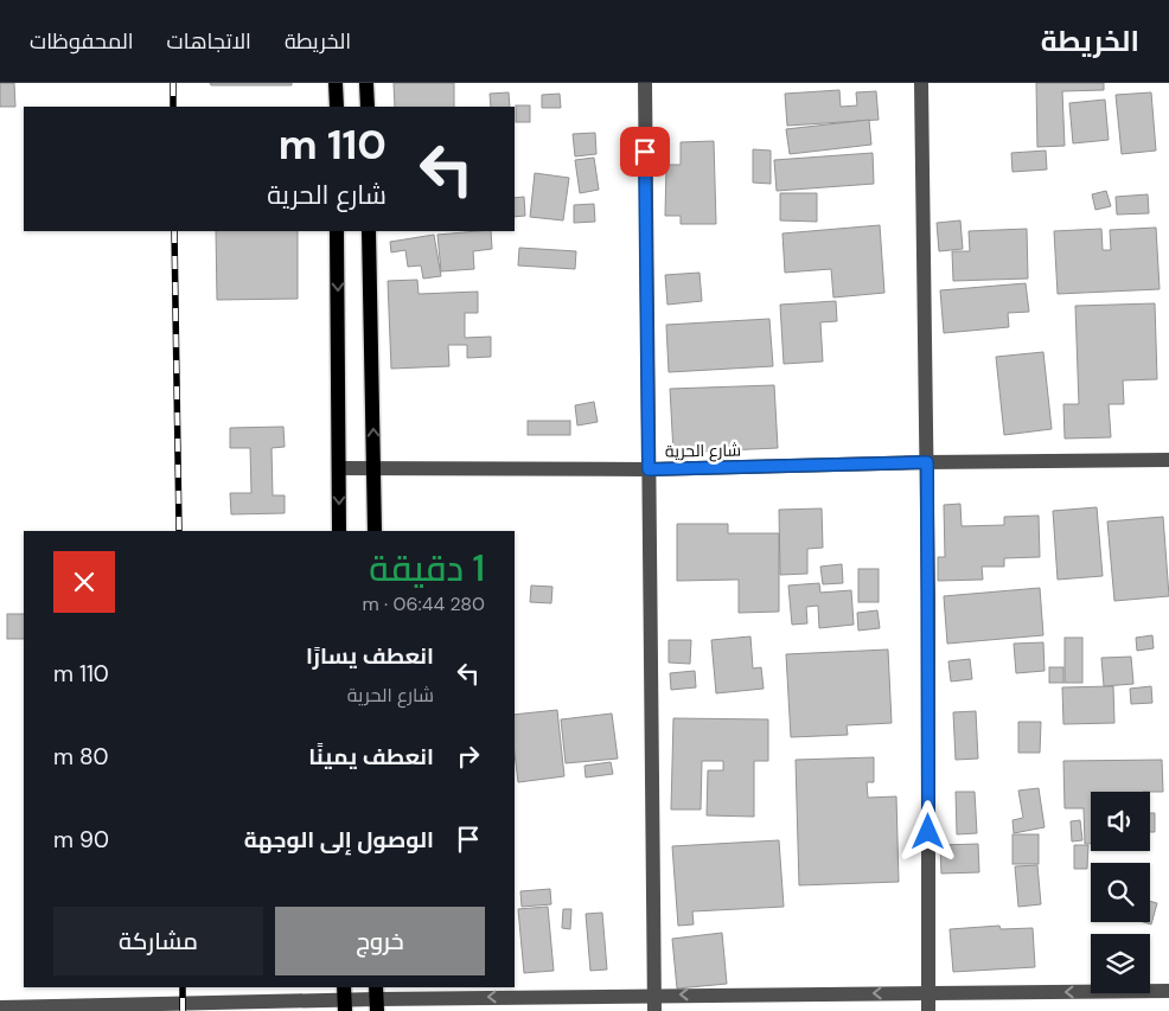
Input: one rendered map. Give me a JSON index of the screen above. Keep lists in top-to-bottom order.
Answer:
{
  "streets": {
    "street": ["شارع الحرية"]
  },
  "page": {
    "header": "الخريطة",
    "nav": ["الخريطة", "الاتجاهات", "المحفوظات"],
    "turn": ["110 m", "شارع الحرية"],
    "heading": ["1 دقيقة", "280 m · 06:44"],
    "list": [
      {
        "name": "انعطف يسارًا",
        "note": "شارع الحرية",
        "value": "110 m"
      },
      {
        "name": "انعطف يمينًا",
        "value": "80 m"
      },
      {
        "name": "الوصول إلى الوجهة",
        "value": "90 m"
      }
    ],
    "buttons": ["خروج", "مشاركة"]
  }
}
